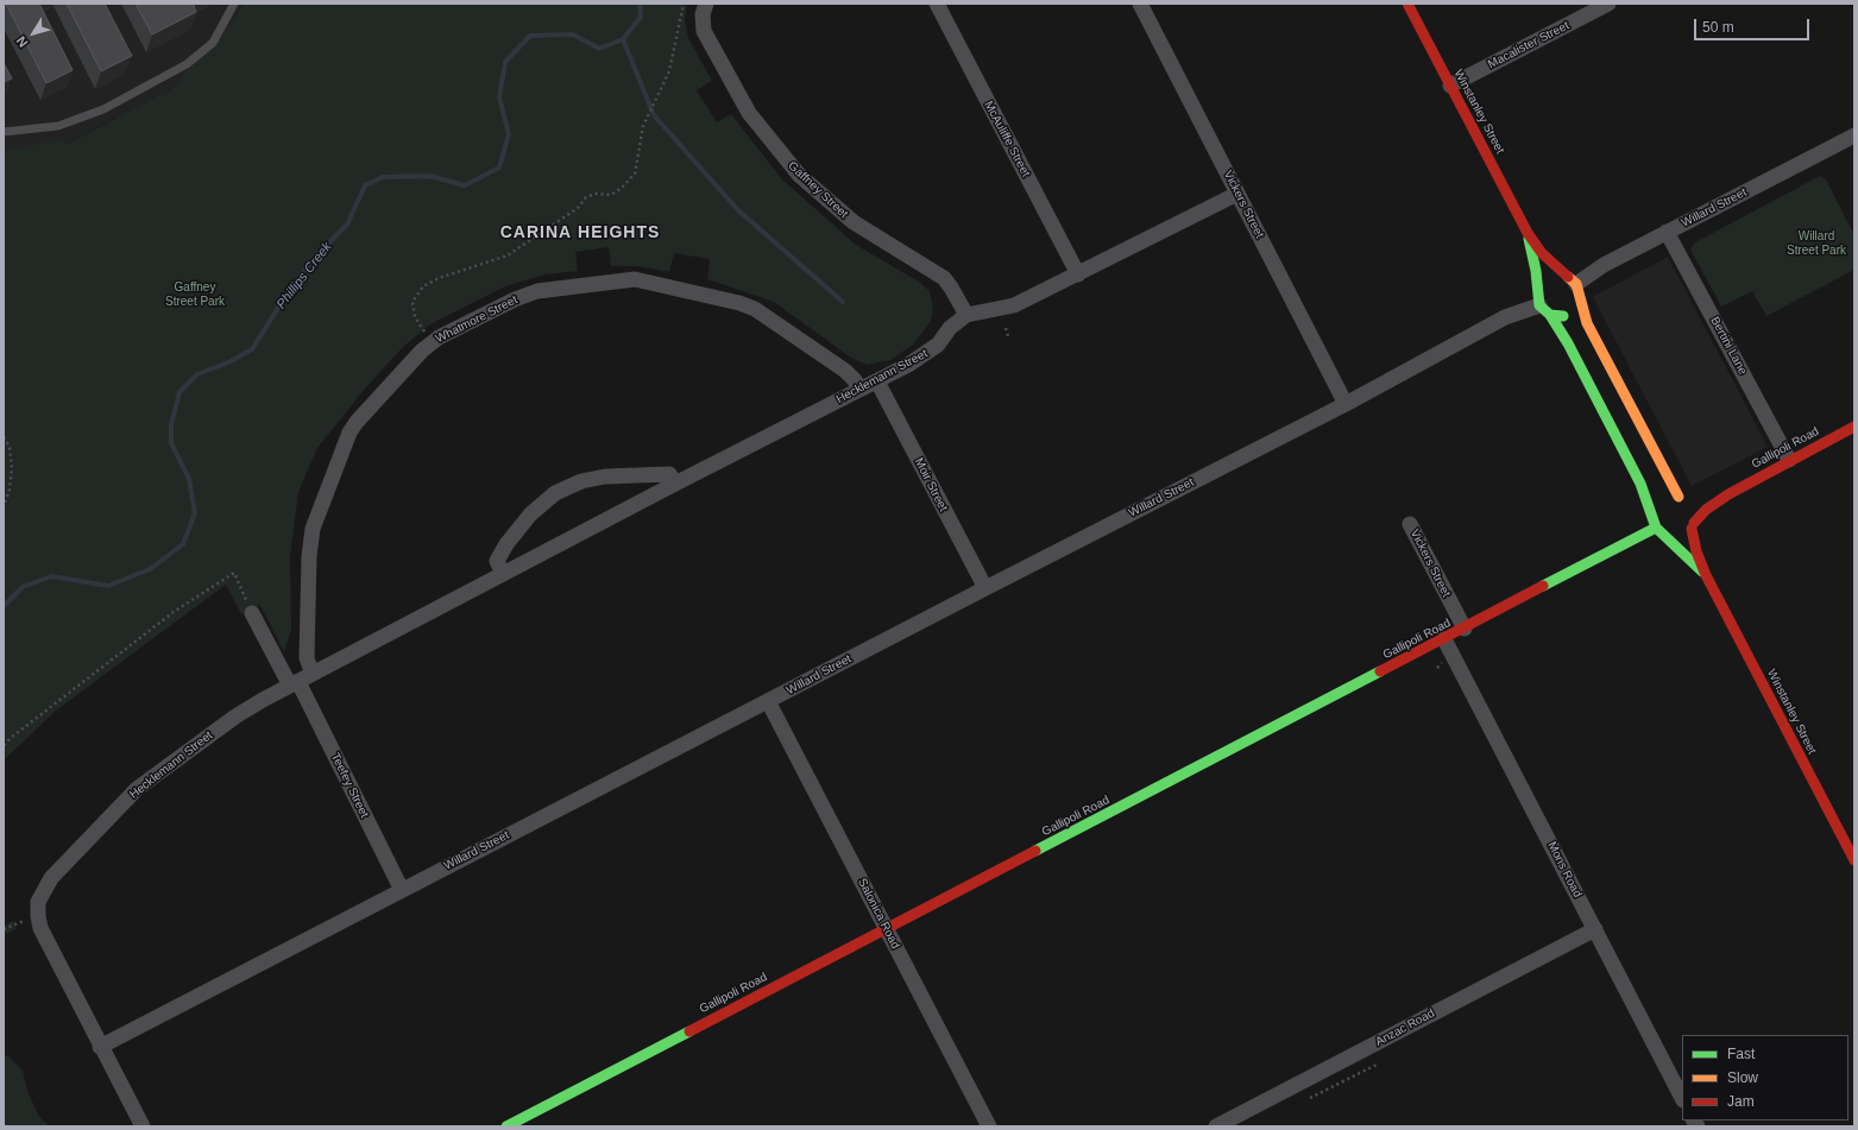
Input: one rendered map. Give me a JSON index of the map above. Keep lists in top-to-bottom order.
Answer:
{
  "streets": {
    "street": [
      "Macalister Street",
      "Winstanley Street",
      "McAuliffe Street",
      "Gaffney Street",
      "Vickers Street",
      "Willard Street",
      "Whatmore Street",
      "Bertini Lane",
      "Hecklemann Street",
      "Gallipoli Road",
      "Moir Street",
      "Teefey Street",
      "Mons Road",
      "Salonica Road",
      "Anzac Road"
    ]
  },
  "crossings": [
    ["Macalister Street", "Winstanley Street"],
    ["Winstanley Street", "Willard Street"],
    ["Winstanley Street", "Gallipoli Road"],
    ["Gaffney Street", "Hecklemann Street"],
    ["Vickers Street", "Willard Street"],
    ["Vickers Street", "Gallipoli Road"],
    ["Willard Street", "Bertini Lane"],
    ["Willard Street", "Moir Street"],
    ["Willard Street", "Teefey Street"],
    ["Willard Street", "Salonica Road"],
    ["Whatmore Street", "Hecklemann Street"],
    ["Bertini Lane", "Gallipoli Road"],
    ["Hecklemann Street", "Moir Street"],
    ["Hecklemann Street", "Teefey Street"],
    ["Gallipoli Road", "Mons Road"],
    ["Gallipoli Road", "Salonica Road"],
    ["Mons Road", "Anzac Road"]
  ],
  "districts": ["CARINA HEIGHTS"],
  "water": ["Phillips Creek"],
  "parks": ["Willard Street Park", "Gaffney Street Park"],
  "legend": ["Fast", "Slow", "Jam"],
  "scale_bar": "50 m",
  "north": "bottom left"
}
